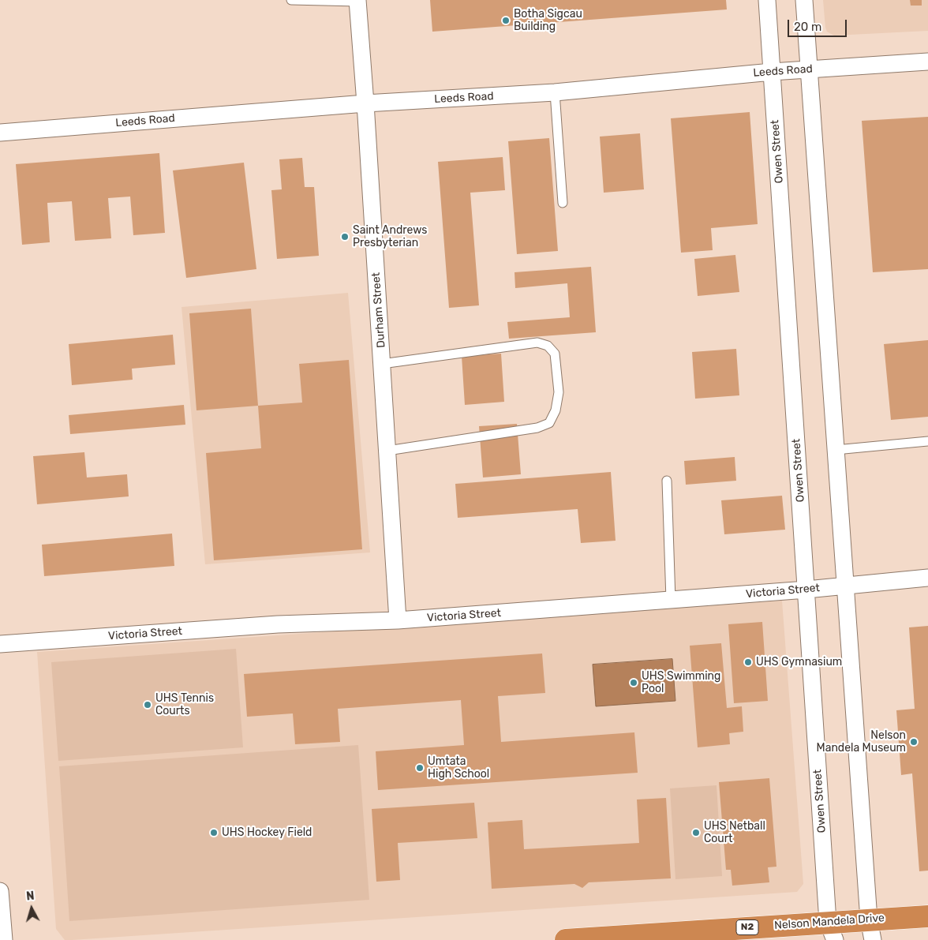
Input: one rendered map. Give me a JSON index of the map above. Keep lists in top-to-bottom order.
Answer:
{
  "streets": {
    "highway": ["Nelson Mandela Drive", "N2"],
    "street": [
      "Leeds Road",
      "Owen Street",
      "Durham Street",
      "Victoria Street"
    ]
  },
  "crossings": [
    ["Leeds Road", "Owen Street"],
    ["Leeds Road", "Durham Street"],
    ["Owen Street", "Victoria Street"],
    ["Owen Street", "Nelson Mandela Drive"],
    ["Durham Street", "Victoria Street"]
  ],
  "places": [
    "Botha Sigcau Building",
    "Saint Andrews Presbyterian",
    "UHS Gymnasium",
    "UHS Swimming Pool",
    "UHS Tennis Courts",
    "Nelson Mandela Museum",
    "Umtata High School",
    "UHS Hockey Field",
    "UHS Netball Court"
  ],
  "scale_bar": "20 m",
  "north": "top"
}
